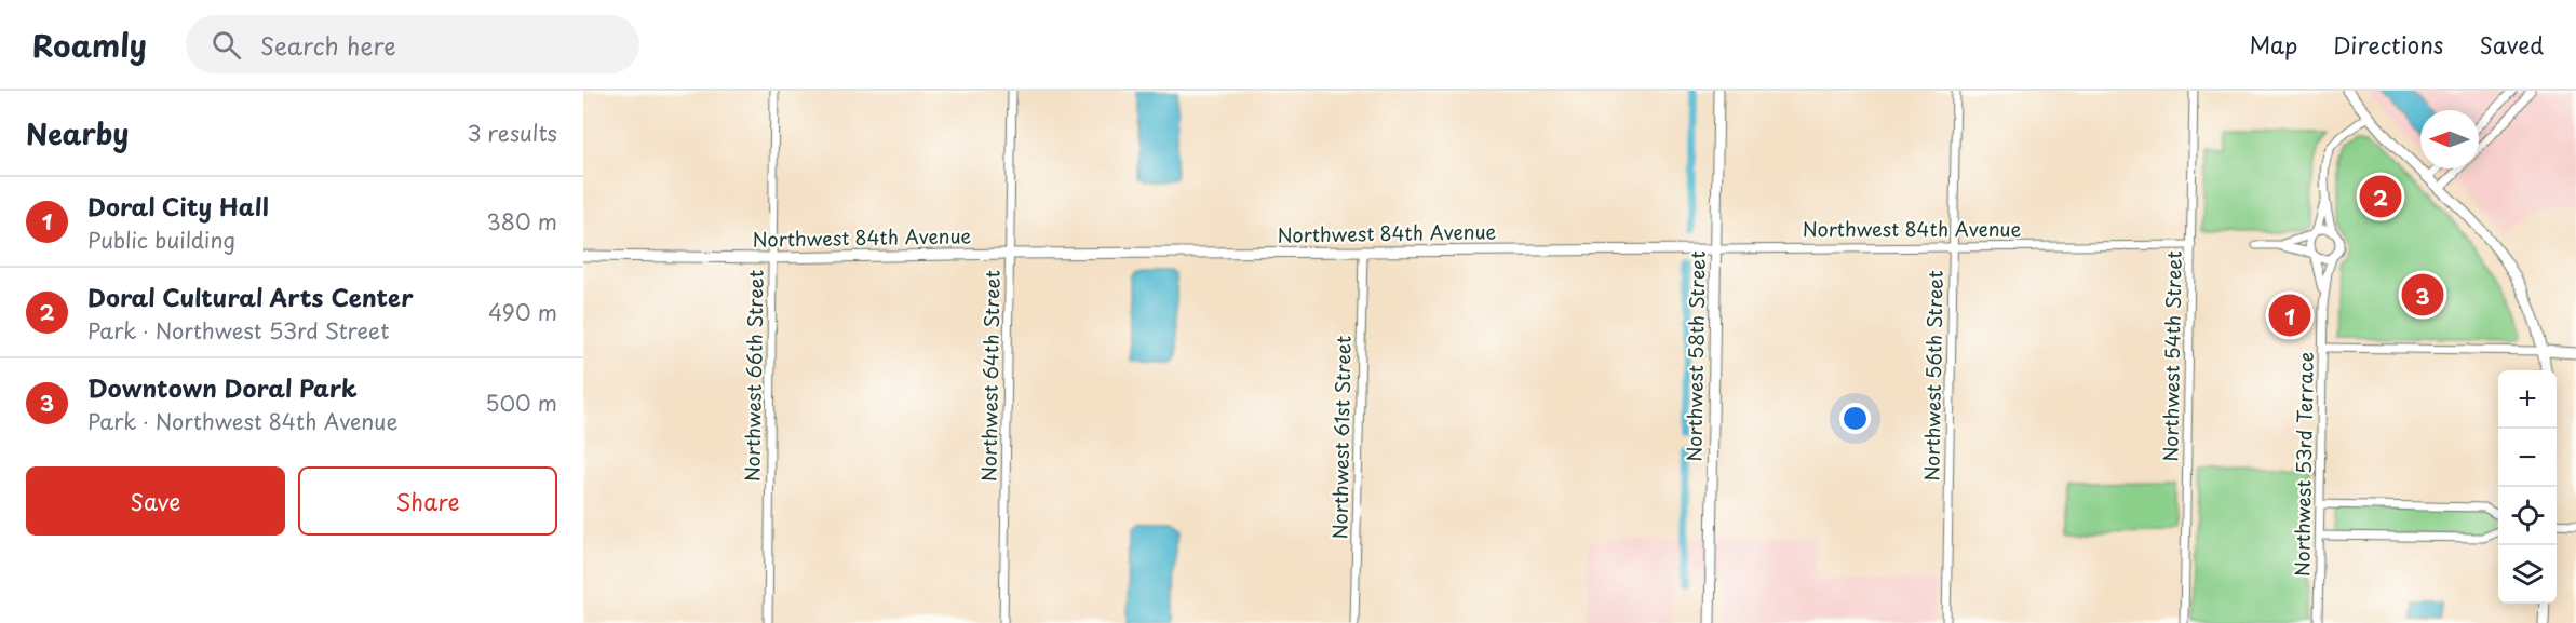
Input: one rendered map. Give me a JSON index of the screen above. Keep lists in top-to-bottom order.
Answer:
{
  "streets": {
    "street": [
      "Northwest 84th Avenue",
      "Northwest 58th Street",
      "Northwest 54th Street",
      "Northwest 66th Street",
      "Northwest 64th Street",
      "Northwest 56th Street",
      "Northwest 61st Street",
      "Northwest 53rd Terrace"
    ]
  },
  "crossings": [
    ["Northwest 84th Avenue", "Northwest 58th Street"],
    ["Northwest 84th Avenue", "Northwest 54th Street"],
    ["Northwest 84th Avenue", "Northwest 66th Street"],
    ["Northwest 84th Avenue", "Northwest 64th Street"],
    ["Northwest 84th Avenue", "Northwest 56th Street"],
    ["Northwest 84th Avenue", "Northwest 61st Street"]
  ],
  "north": "left",
  "page": {
    "header": "Roamly",
    "search": "Search here",
    "nav": ["Map", "Directions", "Saved"],
    "heading": ["Nearby", "3 results"],
    "pins": ["2", "3", "1"],
    "list": [
      {
        "mark": "1",
        "name": "Doral City Hall",
        "note": "Public building",
        "value": "380 m"
      },
      {
        "mark": "2",
        "name": "Doral Cultural Arts Center",
        "note": "Park · Northwest 53rd Street",
        "value": "490 m"
      },
      {
        "mark": "3",
        "name": "Downtown Doral Park",
        "note": "Park · Northwest 84th Avenue",
        "value": "500 m"
      }
    ],
    "map_buttons": ["+", "−"],
    "buttons": ["Save", "Share"]
  }
}
